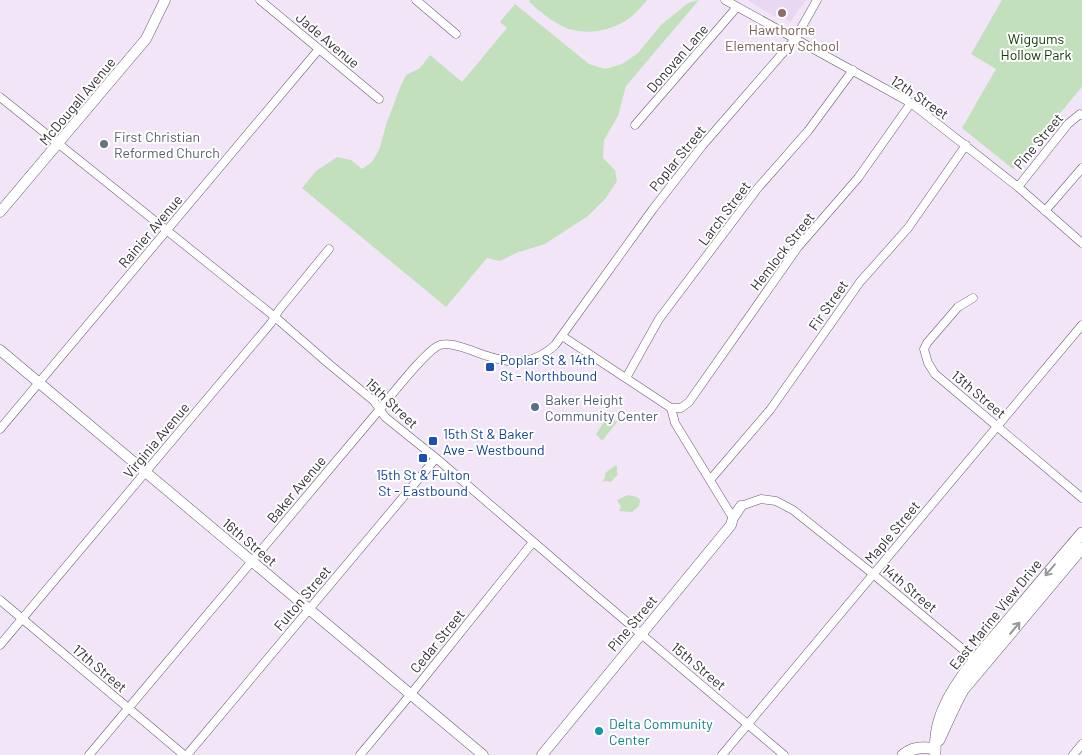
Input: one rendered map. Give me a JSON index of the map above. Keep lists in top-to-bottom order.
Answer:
{
  "streets": {
    "main road": ["East Marine View Drive"],
    "street": [
      "Jade Avenue",
      "Donovan Lane",
      "12th Street",
      "McDougall Avenue",
      "Pine Street",
      "Poplar Street",
      "Larch Street",
      "Rainier Avenue",
      "Hemlock Street",
      "Fir Street",
      "13th Street",
      "15th Street",
      "Virginia Avenue",
      "Baker Avenue",
      "Maple Street",
      "16th Street",
      "14th Street",
      "Fulton Street",
      "Cedar Street",
      "17th Street"
    ]
  },
  "crossings": [
    ["Jade Avenue", "Rainier Avenue"],
    ["Donovan Lane", "12th Street"],
    ["12th Street", "Pine Street"],
    ["12th Street", "Poplar Street"],
    ["12th Street", "Larch Street"],
    ["12th Street", "Hemlock Street"],
    ["12th Street", "Fir Street"],
    ["McDougall Avenue", "15th Street"],
    ["Pine Street", "15th Street"],
    ["Pine Street", "14th Street"],
    ["Poplar Street", "Baker Avenue"],
    ["Rainier Avenue", "15th Street"],
    ["Rainier Avenue", "16th Street"],
    ["13th Street", "Maple Street"],
    ["15th Street", "Virginia Avenue"],
    ["15th Street", "Baker Avenue"],
    ["15th Street", "Maple Street"],
    ["15th Street", "Fulton Street"],
    ["15th Street", "Cedar Street"],
    ["Virginia Avenue", "16th Street"],
    ["Virginia Avenue", "17th Street"],
    ["Baker Avenue", "16th Street"],
    ["Baker Avenue", "17th Street"],
    ["Maple Street", "14th Street"],
    ["16th Street", "Fulton Street"],
    ["16th Street", "Cedar Street"],
    ["14th Street", "East Marine View Drive"],
    ["Fulton Street", "17th Street"]
  ],
  "parks": ["Wiggums Hollow Park"],
  "places": {
    "other": [
      "Hawthorne Elementary School",
      "First Christian Reformed Church",
      "Baker Height Community Center",
      "Delta Community Center"
    ],
    "transit": ["Poplar St & 14th St - Northbound", "15th St & Baker Ave - Westbound", "15th St & Fulton St - Eastbound"]
  }
}
